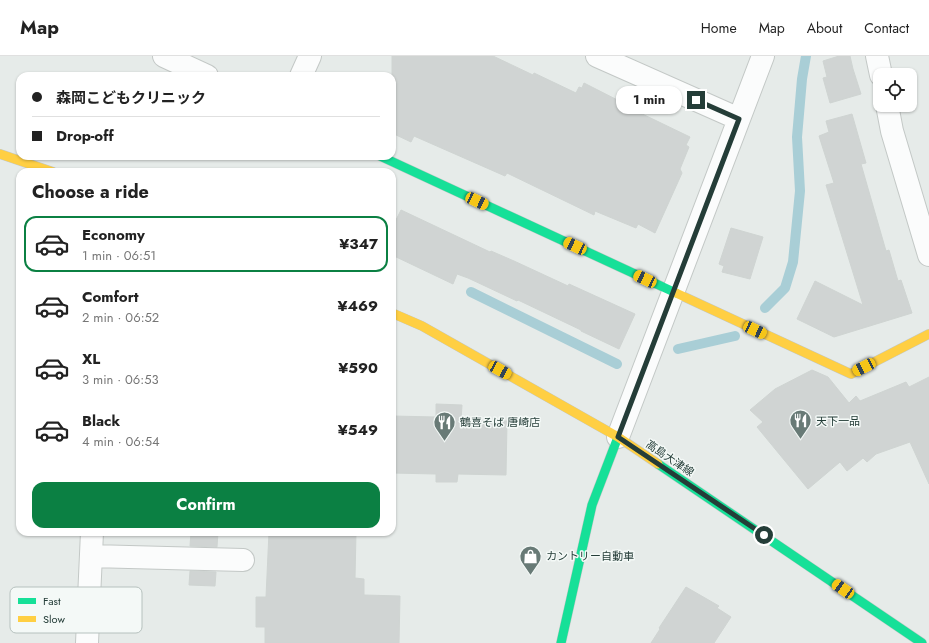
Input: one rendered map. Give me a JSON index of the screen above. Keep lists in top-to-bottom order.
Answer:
{
  "streets": {
    "street": ["高島大津線"]
  },
  "places": {
    "restaurant": ["天下一品", "鶴喜そば 唐崎店"],
    "shop": ["カントリー自動車"]
  },
  "legend": ["Fast", "Slow"],
  "page": {
    "header": "Map",
    "nav": [
      "Home",
      "Map",
      "About",
      "Contact"
    ],
    "banner": ["森岡こどもクリニック", "Drop-off"],
    "bubble": "1 min",
    "heading": "Choose a ride",
    "list": [
      {
        "name": "Economy",
        "note": "1 min · 06:51",
        "value": "¥347"
      },
      {
        "name": "Comfort",
        "note": "2 min · 06:52",
        "value": "¥469"
      },
      {
        "name": "XL",
        "note": "3 min · 06:53",
        "value": "¥590"
      },
      {
        "name": "Black",
        "note": "4 min · 06:54",
        "value": "¥549"
      }
    ],
    "buttons": "Confirm"
  }
}
